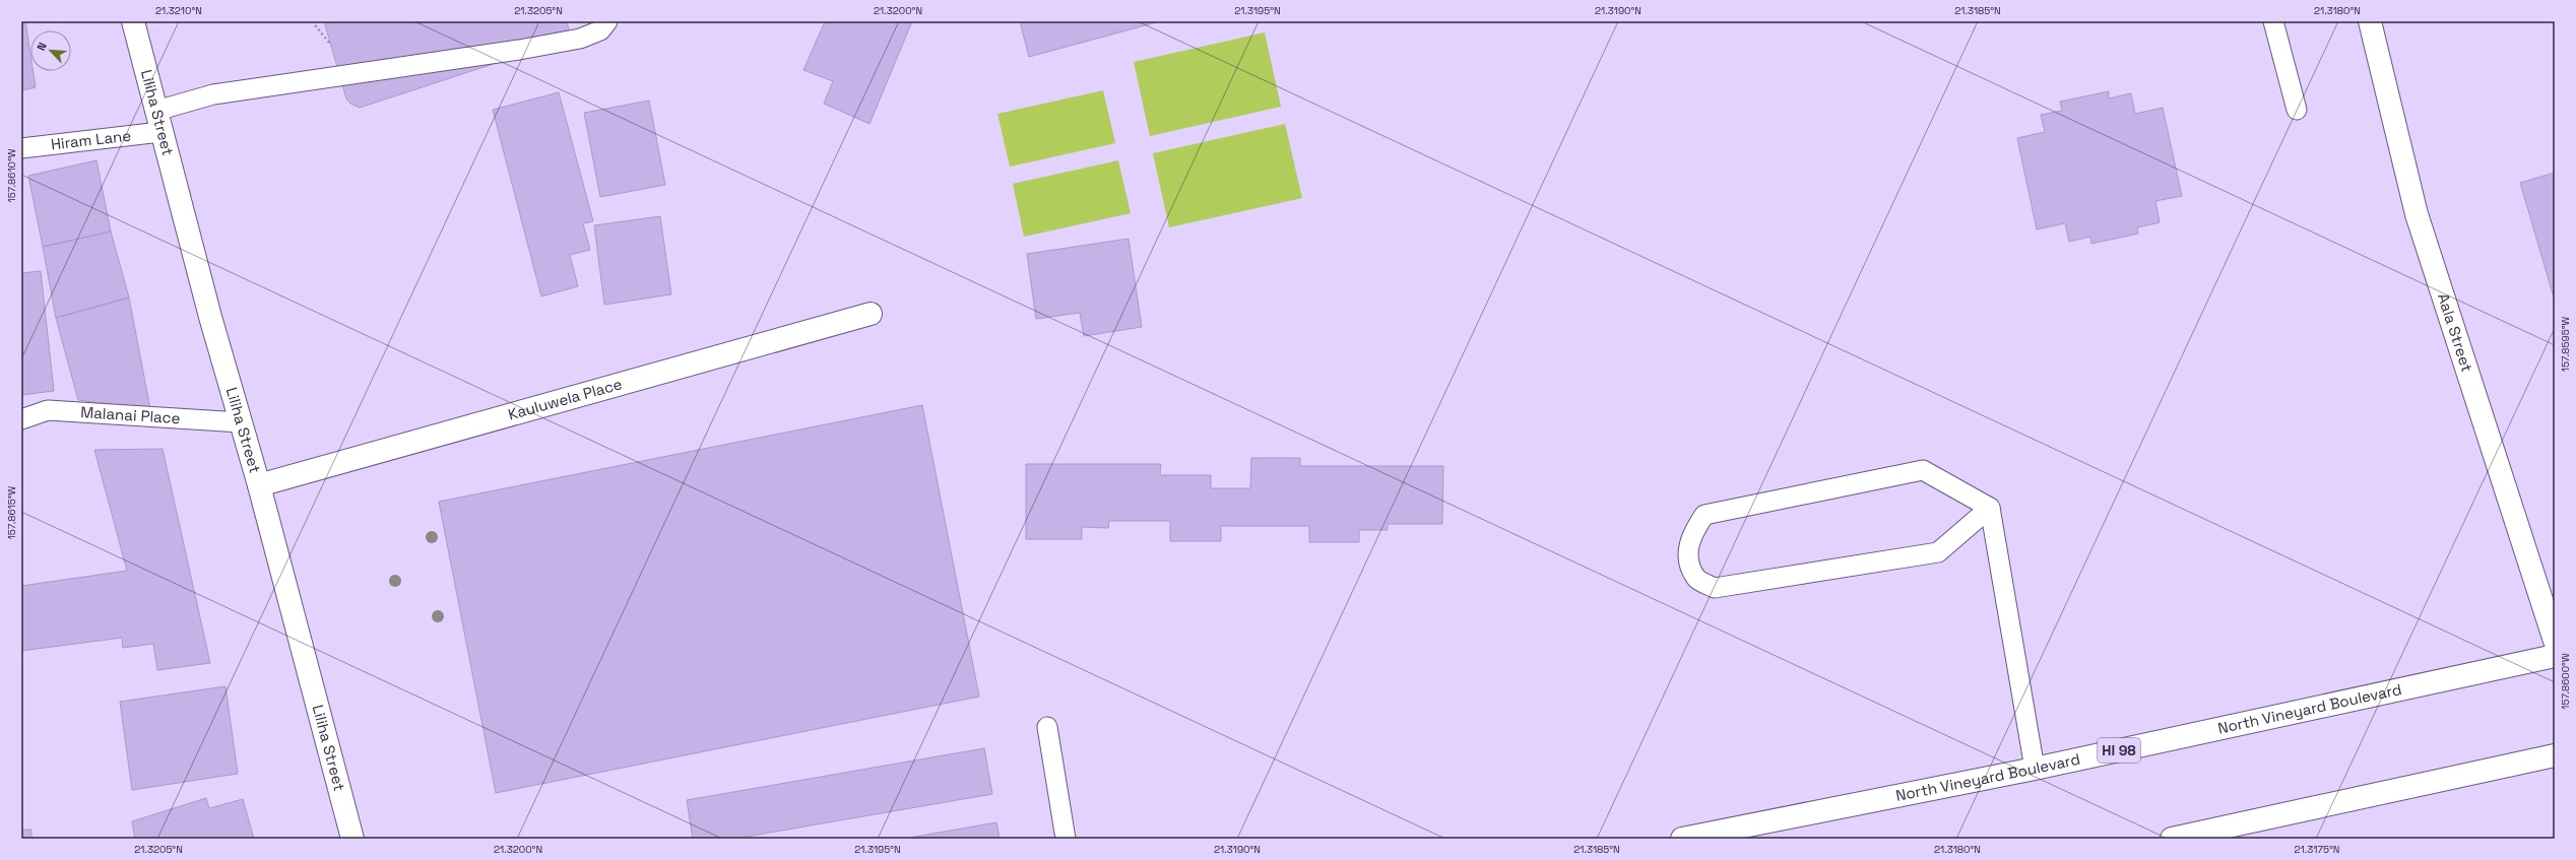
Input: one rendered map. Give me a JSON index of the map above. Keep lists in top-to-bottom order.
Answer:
{
  "streets": {
    "main road": [
      "Liliha Street",
      "Aala Street",
      "Kauluwela Place",
      "North Vineyard Boulevard",
      "HI 98"
    ],
    "lane": ["Hiram Lane", "Malanai Place"]
  },
  "crossings": [
    ["Liliha Street", "Hiram Lane"],
    ["Liliha Street", "Kauluwela Place"],
    ["Liliha Street", "Malanai Place"]
  ],
  "north": "top left",
  "coordinates": [
    "21.3210°N",
    "21.3205°N",
    "21.3200°N",
    "21.3195°N",
    "21.3190°N",
    "21.3185°N",
    "21.3180°N",
    "157.8610°W",
    "157.8595°W",
    "157.8615°W",
    "157.8600°W",
    "21.3175°N"
  ]
}
